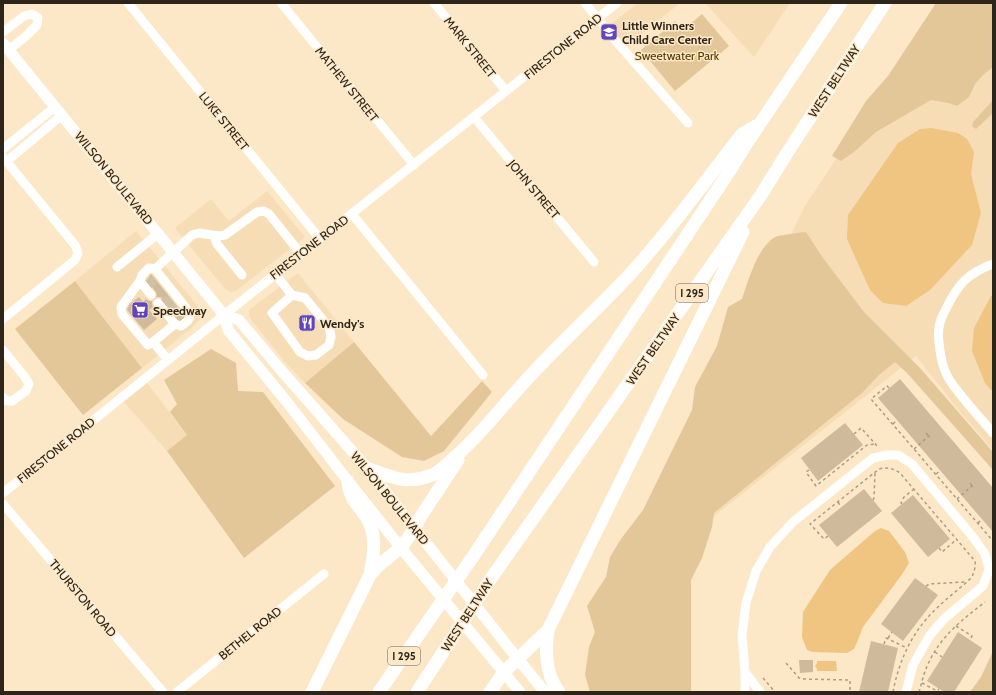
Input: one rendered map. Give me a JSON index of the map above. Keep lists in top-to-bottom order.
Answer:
{
  "streets": {
    "highway": ["WEST BELTWAY", "I 295"],
    "main road": ["WILSON BOULEVARD"],
    "street": [
      "FIRESTONE ROAD",
      "MARK STREET",
      "MATHEW STREET",
      "LUKE STREET",
      "JOHN STREET",
      "THURSTON ROAD",
      "BETHEL ROAD"
    ]
  },
  "crossings": [
    ["FIRESTONE ROAD", "MARK STREET"],
    ["FIRESTONE ROAD", "MATHEW STREET"],
    ["FIRESTONE ROAD", "LUKE STREET"],
    ["FIRESTONE ROAD", "WILSON BOULEVARD"],
    ["FIRESTONE ROAD", "JOHN STREET"]
  ],
  "parks": ["Sweetwater Park"],
  "places": {
    "school or university": ["Little Winners Child Care Center"],
    "supermarket": ["Speedway"],
    "restaurant": ["Wendy's"]
  }
}
